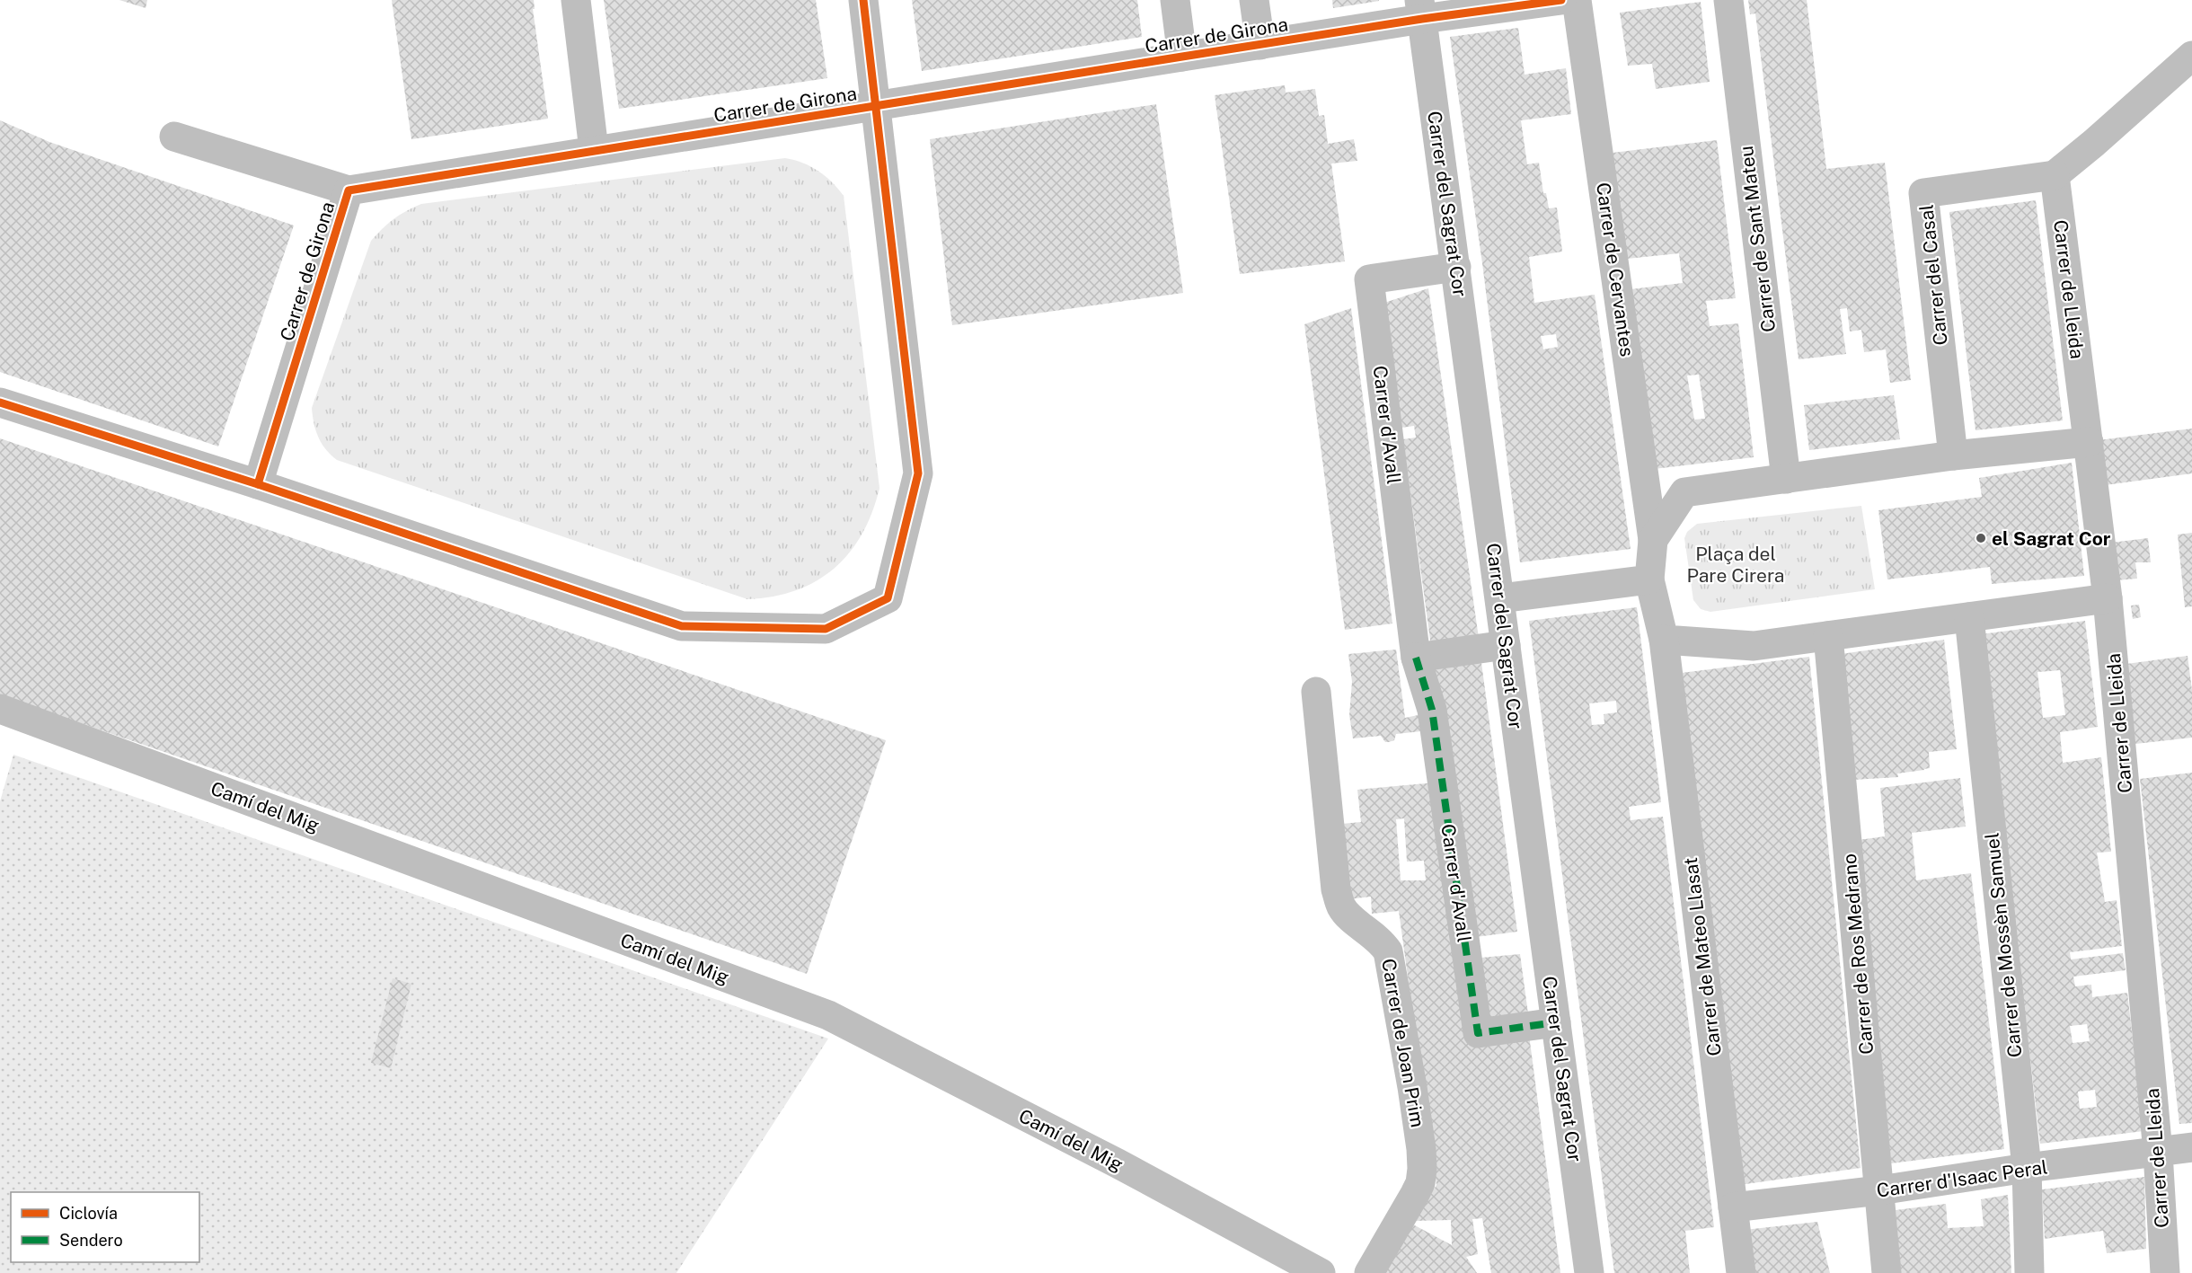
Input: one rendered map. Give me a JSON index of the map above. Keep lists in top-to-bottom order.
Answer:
{
  "streets": {
    "street": [
      "Carrer de Girona",
      "Carrer del Sagrat Cor",
      "Carrer de Sant Mateu",
      "Carrer de Cervantes",
      "Carrer del Casal",
      "Carrer de Lleida",
      "Carrer d'Avall",
      "Camí del Mig",
      "Carrer de Mossèn Samuel",
      "Carrer de Ros Medrano",
      "Carrer de Mateo Llasat",
      "Carrer de Joan Prim",
      "Carrer d'Isaac Peral"
    ]
  },
  "crossings": [
    ["Carrer de Girona", "Carrer del Sagrat Cor"],
    ["Carrer del Sagrat Cor", "Carrer d'Avall"],
    ["Carrer del Casal", "Carrer de Lleida"],
    ["Carrer de Lleida", "Carrer d'Isaac Peral"],
    ["Carrer de Mossèn Samuel", "Carrer d'Isaac Peral"],
    ["Carrer de Ros Medrano", "Carrer d'Isaac Peral"],
    ["Carrer de Mateo Llasat", "Carrer d'Isaac Peral"]
  ],
  "parks": ["Plaça del Pare Cirera"],
  "places": ["el Sagrat Cor"],
  "legend": ["Ciclovía", "Sendero"]
}
